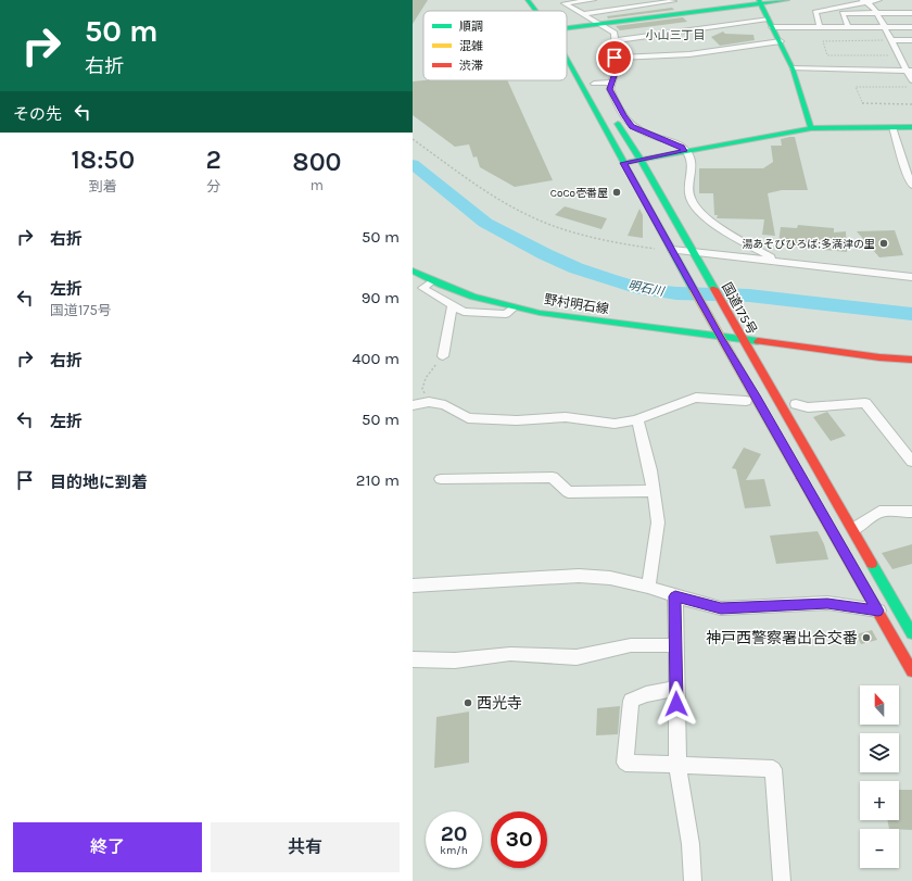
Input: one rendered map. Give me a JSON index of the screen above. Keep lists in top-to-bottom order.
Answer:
{
  "streets": {
    "main road": ["野村明石線", "国道175号"]
  },
  "crossings": [
    ["野村明石線", "国道175号"]
  ],
  "districts": ["小山三丁目"],
  "water": ["明石川"],
  "places": [
    "CoCo壱番屋",
    "湯あそびひろば;多満津の里",
    "神戸西警察署出合交番",
    "西光寺"
  ],
  "legend": ["順調", "混雑", "渋滞"],
  "north": "top",
  "page": {
    "turn": ["50 m", "右折"],
    "then": "その先",
    "eta": [
      "18:50",
      "到着",
      "2",
      "分",
      "800",
      "m"
    ],
    "list": [
      {
        "name": "右折",
        "value": "50 m"
      },
      {
        "name": "左折",
        "note": "国道175号",
        "value": "90 m"
      },
      {
        "name": "右折",
        "value": "400 m"
      },
      {
        "name": "左折",
        "value": "50 m"
      },
      {
        "name": "目的地に到着",
        "value": "210 m"
      }
    ],
    "map_buttons": ["+", "−"],
    "speed": "20 km/h",
    "limit": "30",
    "buttons": ["終了", "共有"]
  }
}
